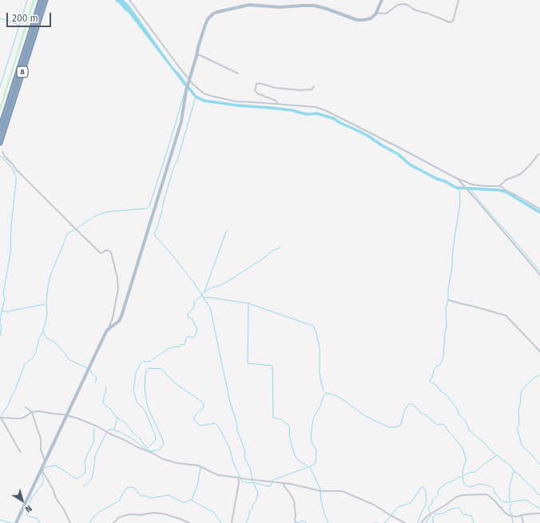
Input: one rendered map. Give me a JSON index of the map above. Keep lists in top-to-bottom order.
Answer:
{
  "streets": {
    "highway": ["8"]
  },
  "scale_bar": "200 m",
  "north": "bottom right"
}
